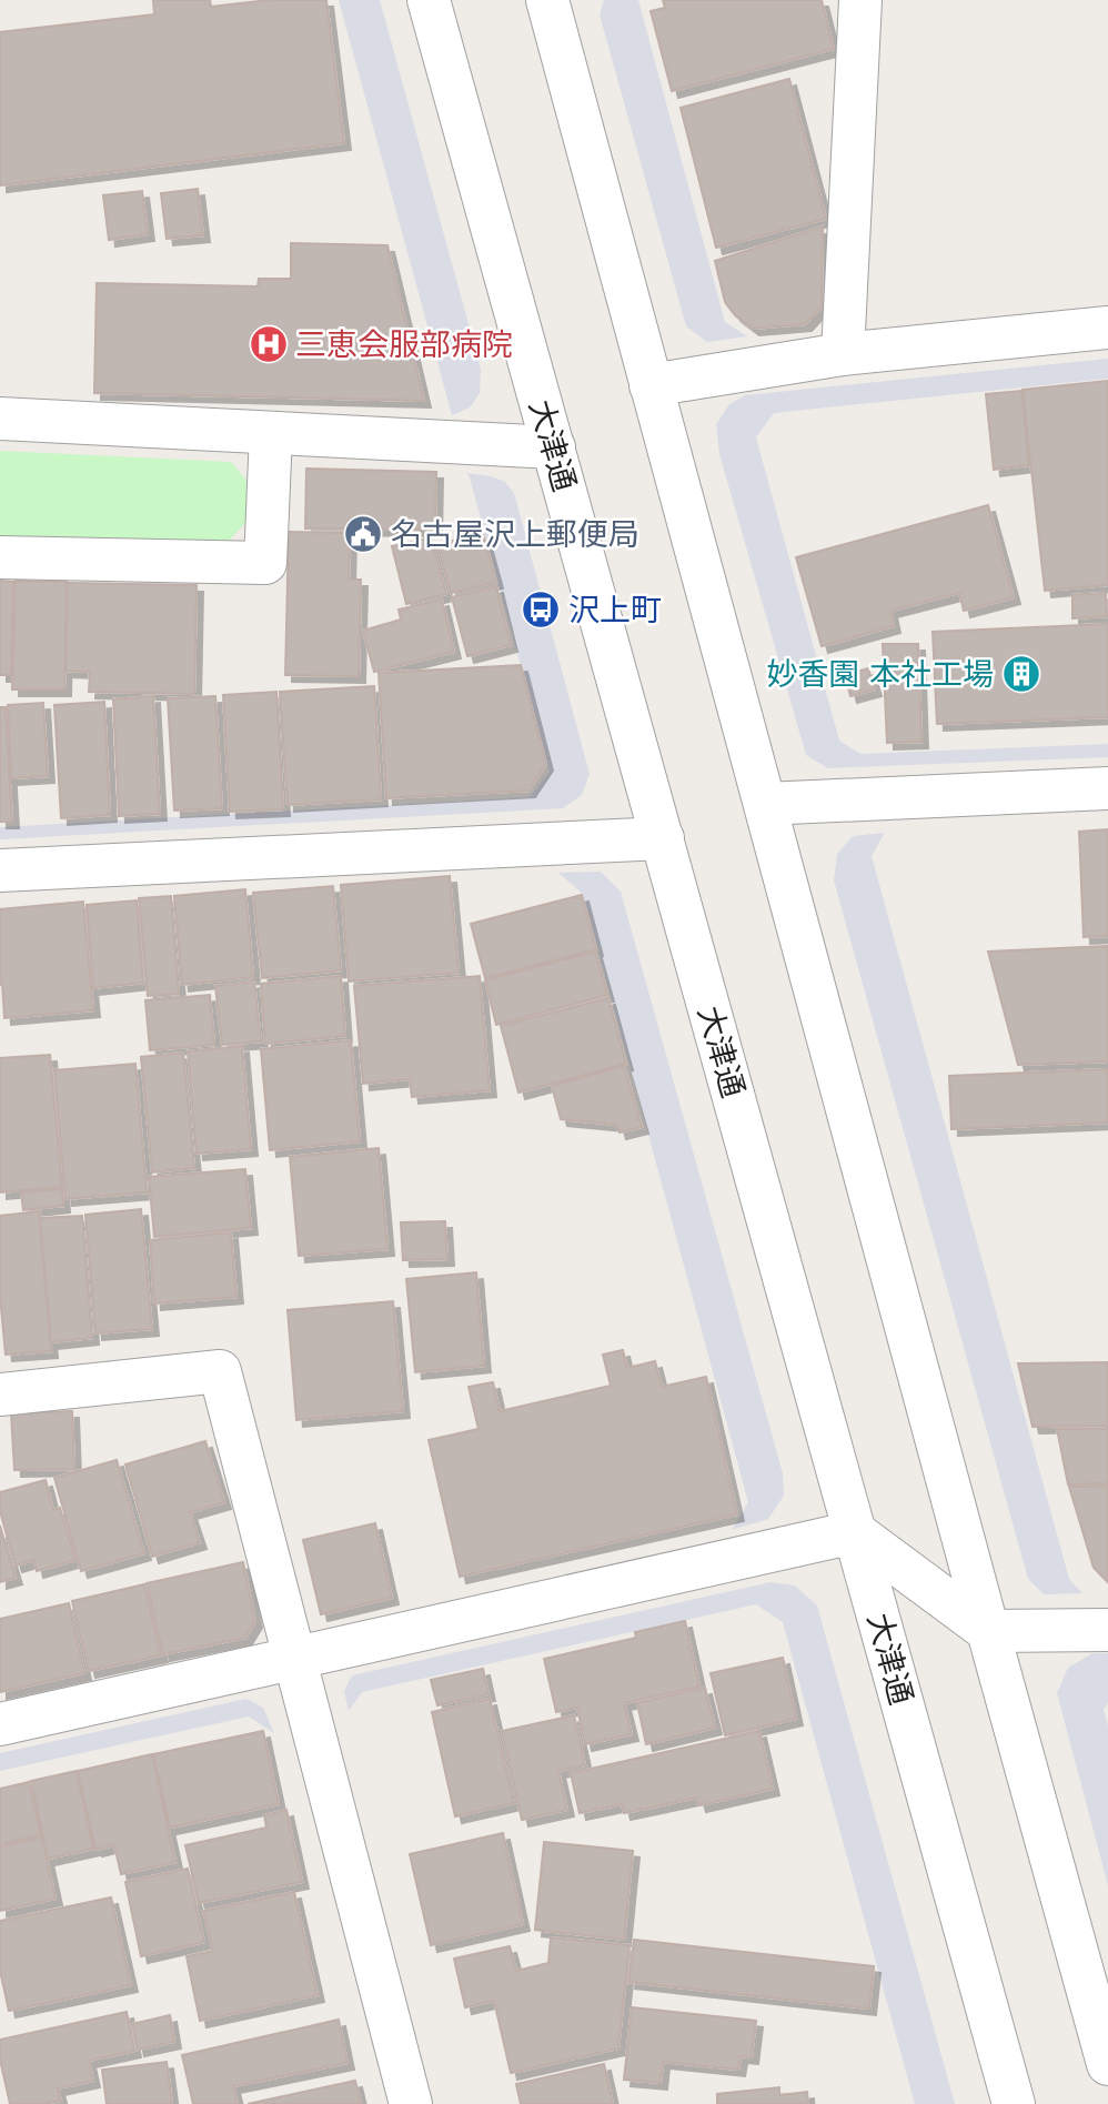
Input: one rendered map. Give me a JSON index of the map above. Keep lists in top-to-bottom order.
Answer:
{
  "streets": {
    "street": ["大津通"]
  },
  "places": {
    "hospital": ["三恵会服部病院"],
    "public building": ["名古屋沢上郵便局"],
    "bus stop": ["沢上町"],
    "building": ["妙香園 本社工場"]
  }
}
